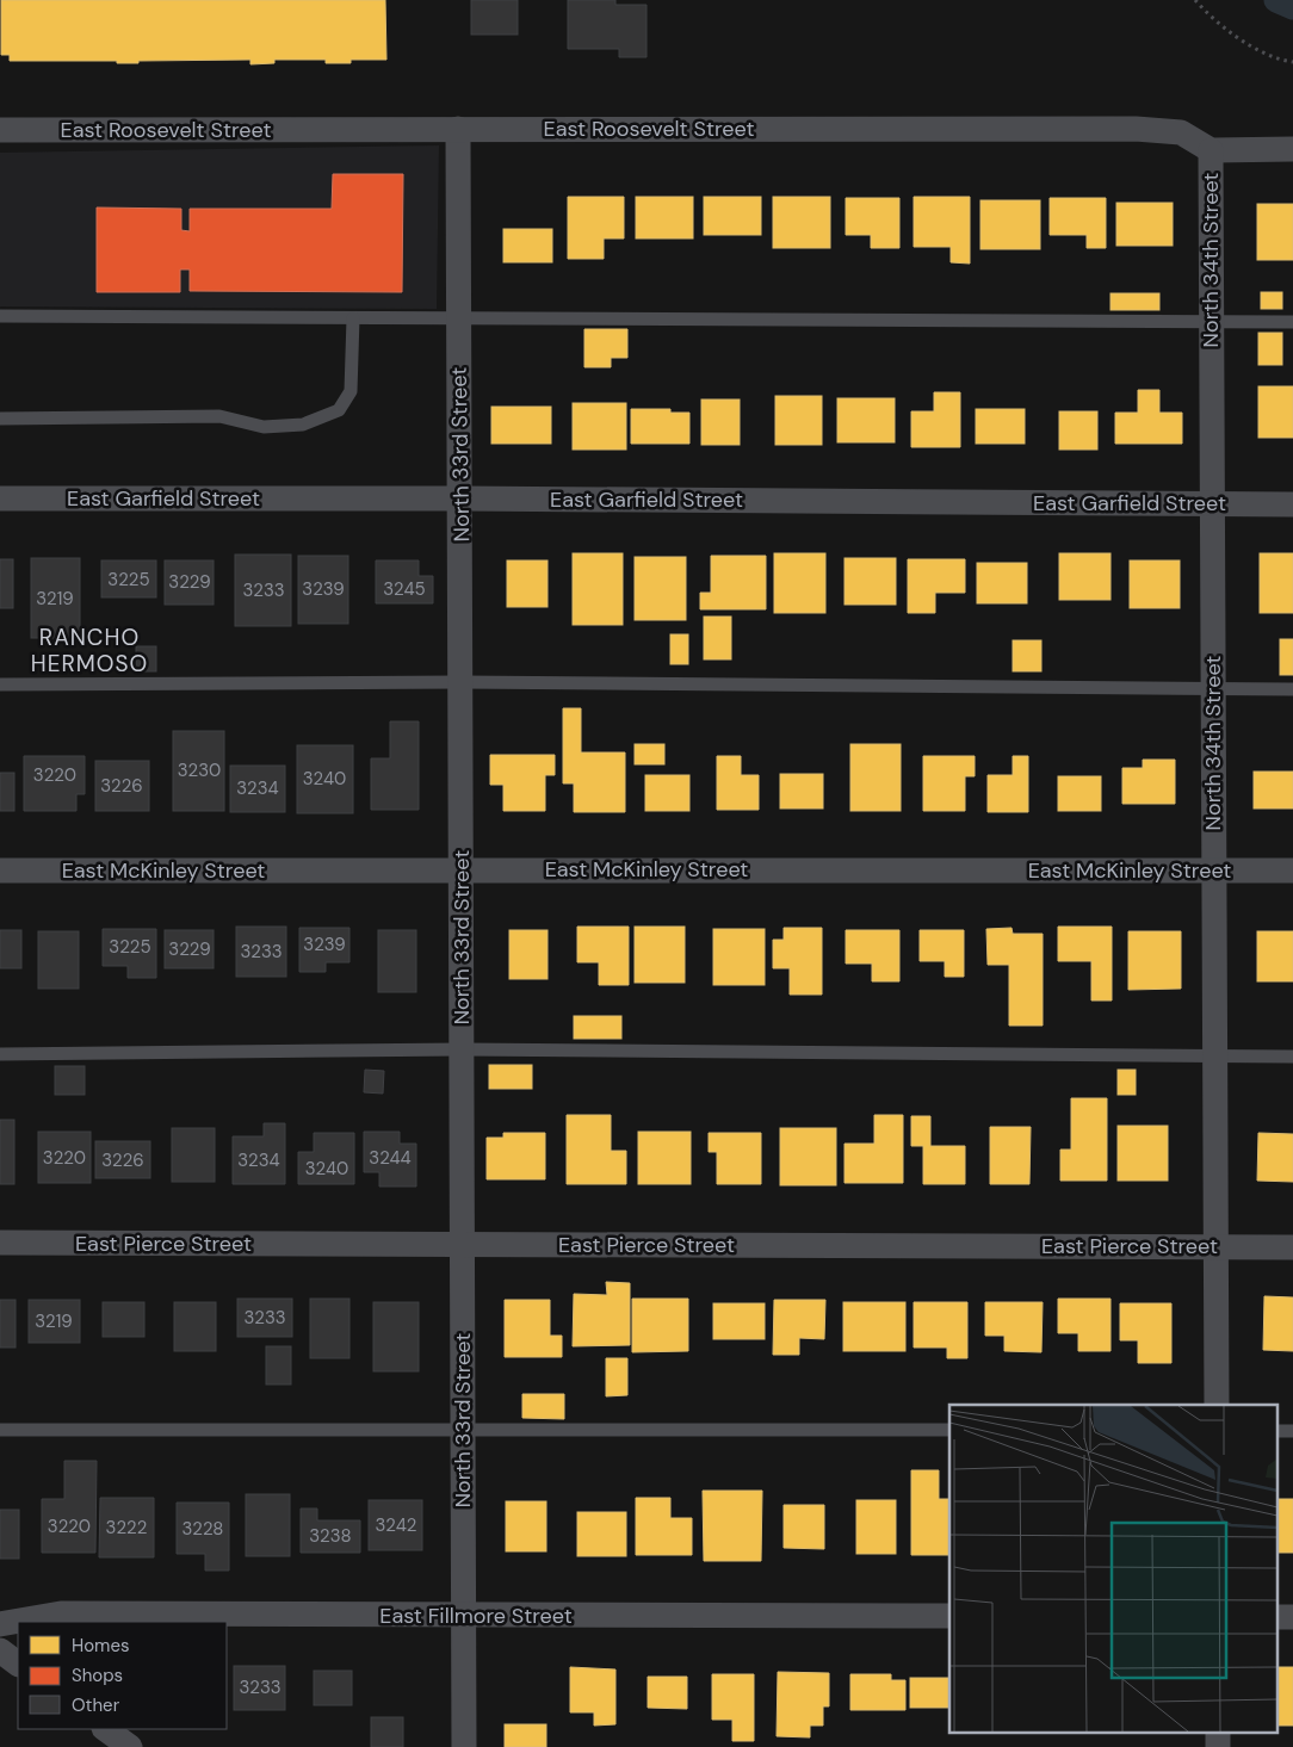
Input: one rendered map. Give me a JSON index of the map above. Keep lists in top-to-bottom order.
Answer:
{
  "streets": {
    "street": [
      "East Roosevelt Street",
      "North 34th Street",
      "North 33rd Street",
      "East Garfield Street",
      "East McKinley Street",
      "East Pierce Street",
      "East Fillmore Street"
    ]
  },
  "crossings": [
    ["East Roosevelt Street", "North 34th Street"],
    ["East Roosevelt Street", "North 33rd Street"],
    ["North 34th Street", "East Garfield Street"],
    ["North 34th Street", "East McKinley Street"],
    ["North 34th Street", "East Pierce Street"],
    ["North 33rd Street", "East Garfield Street"],
    ["North 33rd Street", "East McKinley Street"],
    ["North 33rd Street", "East Pierce Street"],
    ["North 33rd Street", "East Fillmore Street"]
  ],
  "districts": ["RANCHO HERMOSO"],
  "house_numbers": [
    "3225",
    "3229",
    "3239",
    "3245",
    "3233",
    "3219",
    "3230",
    "3220",
    "3240",
    "3226",
    "3234",
    "3239",
    "3225",
    "3229",
    "3233",
    "3220",
    "3244",
    "3226",
    "3234",
    "3240",
    "3233",
    "3219",
    "3242",
    "3220",
    "3222",
    "3228",
    "3238",
    "3233"
  ],
  "legend": ["Homes", "Shops", "Other"]
}
